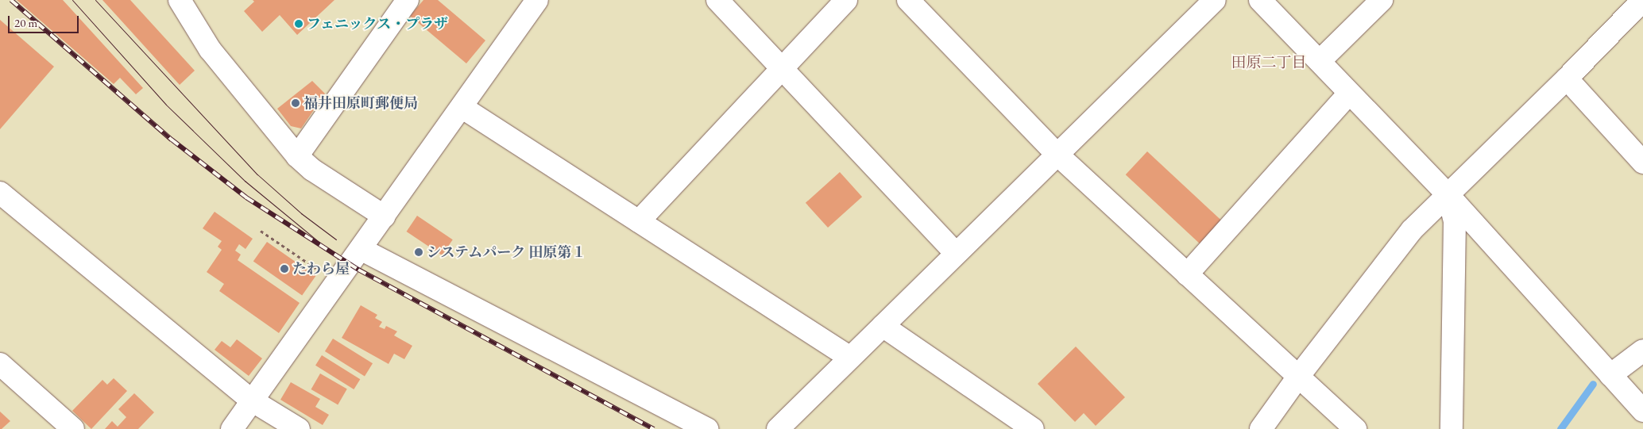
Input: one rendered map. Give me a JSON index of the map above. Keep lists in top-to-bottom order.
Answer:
{
  "districts": ["田原二丁目"],
  "places": [
    "フェニックス・プラザ",
    "福井田原町郵便局",
    "システムパーク 田原第１",
    "たわら屋"
  ],
  "scale_bar": "20 m"
}
